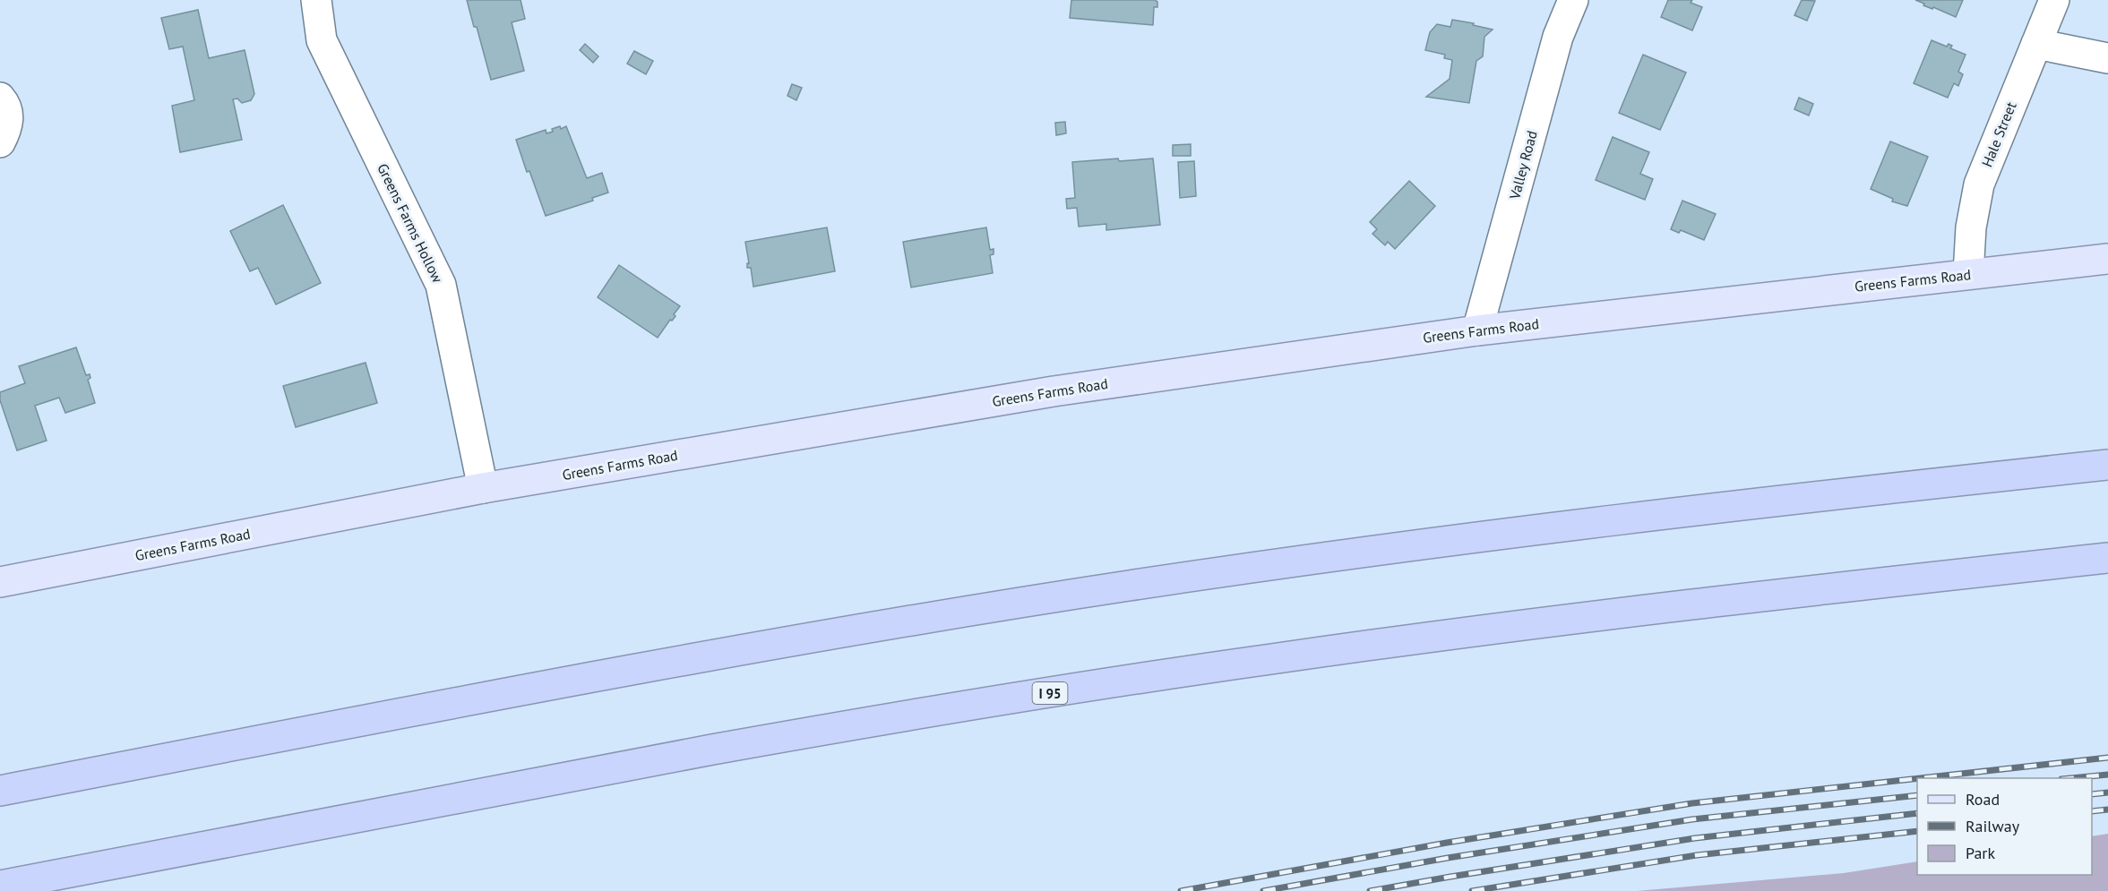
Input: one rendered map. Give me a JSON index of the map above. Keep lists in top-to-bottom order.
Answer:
{
  "streets": {
    "highway": ["I 95"],
    "main road": ["Greens Farms Road"],
    "street": ["Hale Street", "Valley Road", "Greens Farms Hollow"]
  },
  "crossings": [
    ["Hale Street", "Greens Farms Road"],
    ["Valley Road", "Greens Farms Road"],
    ["Greens Farms Hollow", "Greens Farms Road"]
  ],
  "legend": ["Road", "Railway", "Park"]
}
